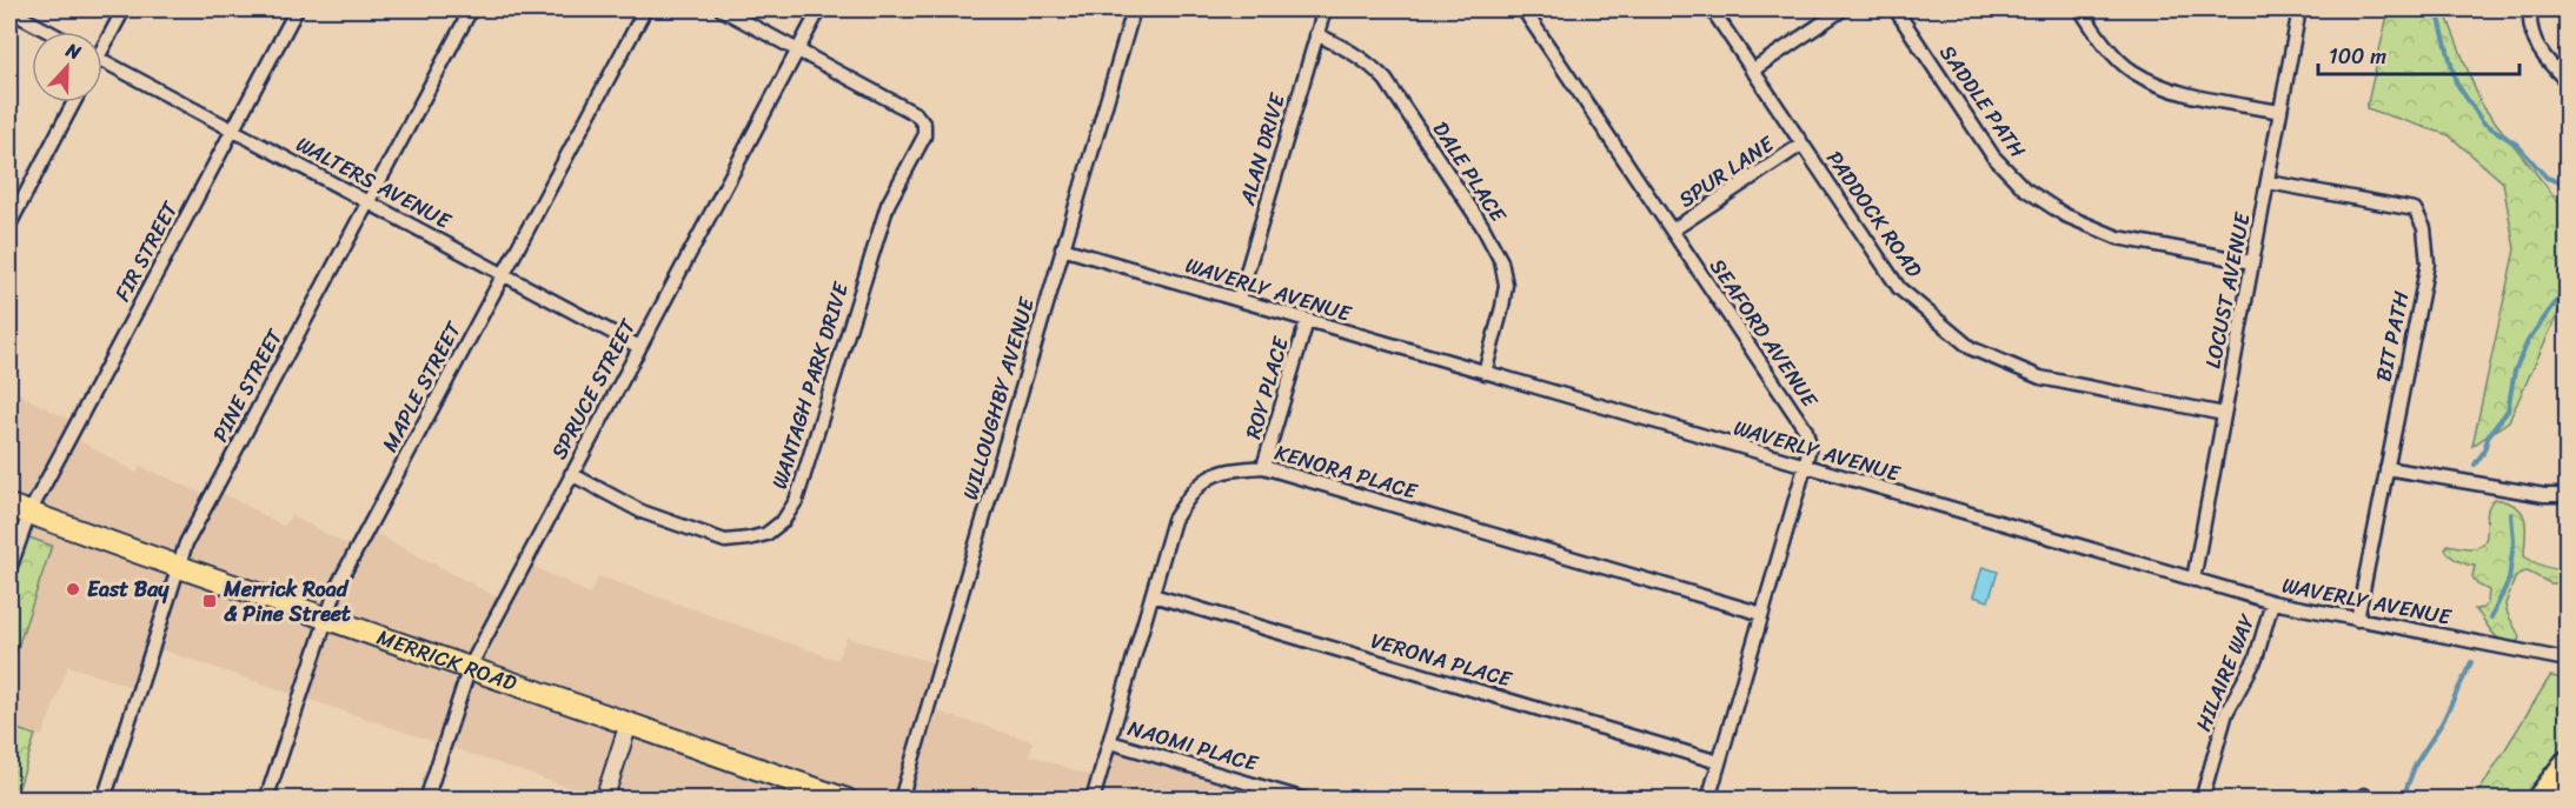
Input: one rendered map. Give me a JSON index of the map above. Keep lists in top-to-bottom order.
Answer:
{
  "streets": {
    "main road": ["MERRICK ROAD"],
    "street": [
      "SADDLE PATH",
      "ALAN DRIVE",
      "DALE PLACE",
      "SPUR LANE",
      "WALTERS AVENUE",
      "PADDOCK ROAD",
      "FIR STREET",
      "WAVERLY AVENUE",
      "LOCUST AVENUE",
      "SEAFORD AVENUE",
      "BIT PATH",
      "PINE STREET",
      "WANTAGH PARK DRIVE",
      "MAPLE STREET",
      "ROY PLACE",
      "SPRUCE STREET",
      "WILLOUGHBY AVENUE",
      "KENORA PLACE",
      "VERONA PLACE",
      "HILAIRE WAY",
      "NAOMI PLACE"
    ]
  },
  "crossings": [
    ["SADDLE PATH", "LOCUST AVENUE"],
    ["ALAN DRIVE", "DALE PLACE"],
    ["ALAN DRIVE", "WAVERLY AVENUE"],
    ["DALE PLACE", "WAVERLY AVENUE"],
    ["SPUR LANE", "PADDOCK ROAD"],
    ["SPUR LANE", "SEAFORD AVENUE"],
    ["WALTERS AVENUE", "FIR STREET"],
    ["WALTERS AVENUE", "PINE STREET"],
    ["WALTERS AVENUE", "MAPLE STREET"],
    ["WALTERS AVENUE", "SPRUCE STREET"],
    ["PADDOCK ROAD", "LOCUST AVENUE"],
    ["FIR STREET", "MERRICK ROAD"],
    ["WAVERLY AVENUE", "LOCUST AVENUE"],
    ["WAVERLY AVENUE", "SEAFORD AVENUE"],
    ["WAVERLY AVENUE", "BIT PATH"],
    ["WAVERLY AVENUE", "ROY PLACE"],
    ["WAVERLY AVENUE", "WILLOUGHBY AVENUE"],
    ["WAVERLY AVENUE", "HILAIRE WAY"],
    ["LOCUST AVENUE", "BIT PATH"],
    ["SEAFORD AVENUE", "KENORA PLACE"],
    ["SEAFORD AVENUE", "VERONA PLACE"],
    ["PINE STREET", "MERRICK ROAD"],
    ["WANTAGH PARK DRIVE", "SPRUCE STREET"],
    ["MAPLE STREET", "MERRICK ROAD"],
    ["ROY PLACE", "KENORA PLACE"],
    ["SPRUCE STREET", "MERRICK ROAD"],
    ["KENORA PLACE", "VERONA PLACE"],
    ["KENORA PLACE", "NAOMI PLACE"]
  ],
  "places": {
    "other": ["East Bay"],
    "transit": ["Merrick Road & Pine Street"]
  },
  "scale_bar": "100 m",
  "north": "top"
}
